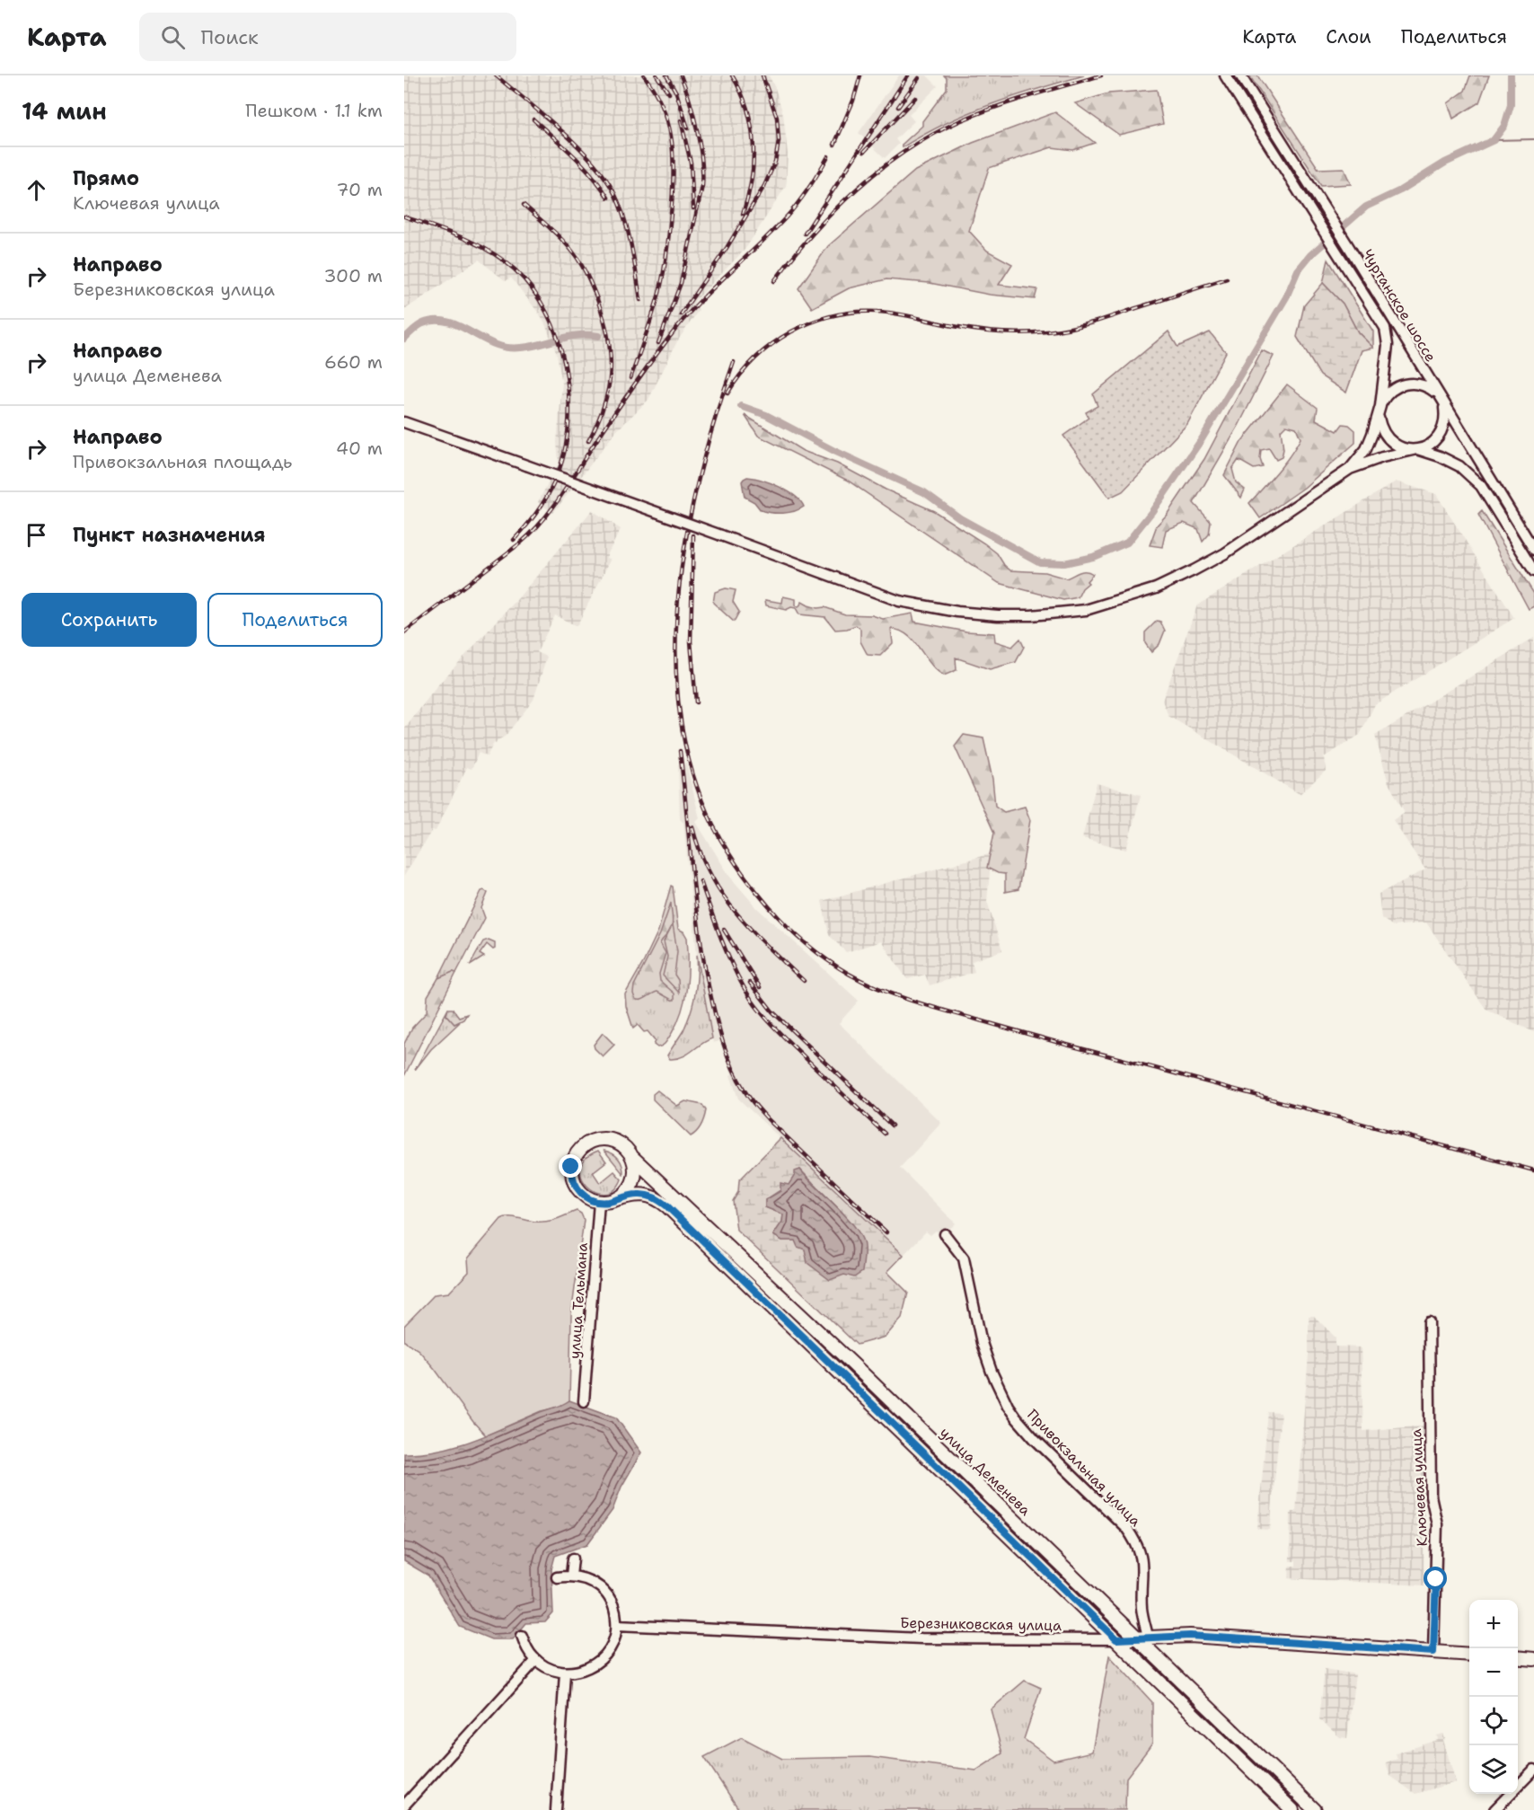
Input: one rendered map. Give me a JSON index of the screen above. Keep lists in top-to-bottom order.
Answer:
{
  "streets": {
    "main road": ["улица Деменева", "Березниковская улица"],
    "street": [
      "Чуртанское шоссе",
      "улица Тельмана",
      "Привокзальная улица",
      "Ключевая улица"
    ]
  },
  "crossings": [
    ["улица Тельмана", "улица Деменева"],
    ["Привокзальная улица", "улица Деменева"],
    ["Привокзальная улица", "Березниковская улица"],
    ["улица Деменева", "Березниковская улица"],
    ["Ключевая улица", "Березниковская улица"]
  ],
  "page": {
    "header": "Карта",
    "search": "Поиск",
    "nav": ["Карта", "Слои", "Поделиться"],
    "heading": ["14 мин", "Пешком · 1.1 km"],
    "list": [
      ["Прямо", "Ключевая улица", "70 m"],
      ["Направо", "Березниковская улица", "300 m"],
      ["Направо", "улица Деменева", "660 m"],
      ["Направо", "Привокзальная площадь", "40 m"],
      "Пункт назначения"
    ],
    "buttons": ["Сохранить", "Поделиться"],
    "map_buttons": ["+", "−"]
  }
}
